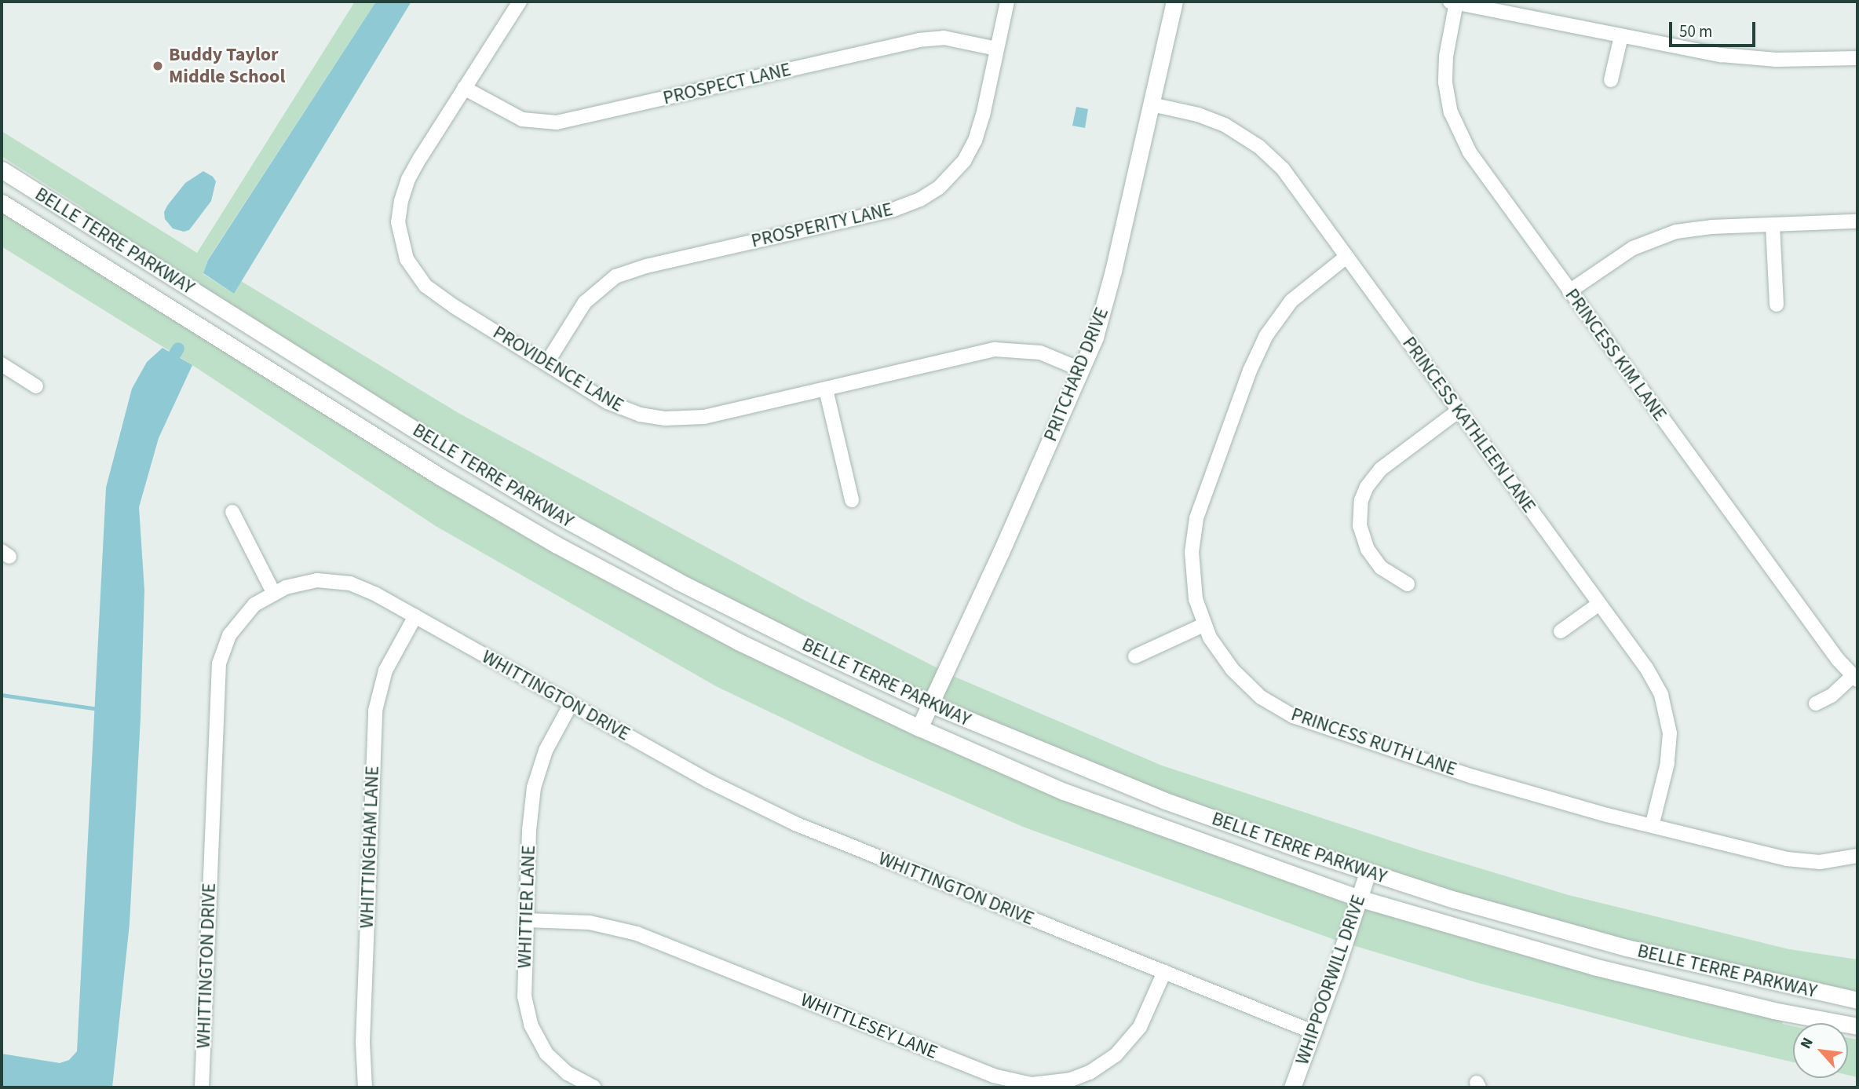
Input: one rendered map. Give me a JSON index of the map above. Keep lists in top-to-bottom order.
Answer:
{
  "streets": {
    "main road": ["BELLE TERRE PARKWAY", "PRITCHARD DRIVE", "WHIPPOORWILL DRIVE"],
    "street": [
      "PROSPECT LANE",
      "PROSPERITY LANE",
      "PRINCESS KIM LANE",
      "PROVIDENCE LANE",
      "PRINCESS KATHLEEN LANE",
      "WHITTINGTON DRIVE",
      "PRINCESS RUTH LANE",
      "WHITTINGHAM LANE",
      "WHITTIER LANE",
      "WHITTLESEY LANE"
    ]
  },
  "crossings": [
    ["PROSPECT LANE", "PROSPERITY LANE"],
    ["PROSPECT LANE", "PROVIDENCE LANE"],
    ["PROSPERITY LANE", "PROVIDENCE LANE"],
    ["BELLE TERRE PARKWAY", "PRITCHARD DRIVE"],
    ["BELLE TERRE PARKWAY", "WHIPPOORWILL DRIVE"],
    ["PROVIDENCE LANE", "PRITCHARD DRIVE"],
    ["PRITCHARD DRIVE", "PRINCESS KATHLEEN LANE"],
    ["PRINCESS KATHLEEN LANE", "PRINCESS RUTH LANE"],
    ["WHITTINGTON DRIVE", "WHITTINGHAM LANE"],
    ["WHITTINGTON DRIVE", "WHITTIER LANE"],
    ["WHITTINGTON DRIVE", "WHIPPOORWILL DRIVE"],
    ["WHITTINGTON DRIVE", "WHITTLESEY LANE"],
    ["WHITTIER LANE", "WHITTLESEY LANE"]
  ],
  "places": ["Buddy Taylor Middle School"],
  "scale_bar": "50 m",
  "north": "top left"
}
